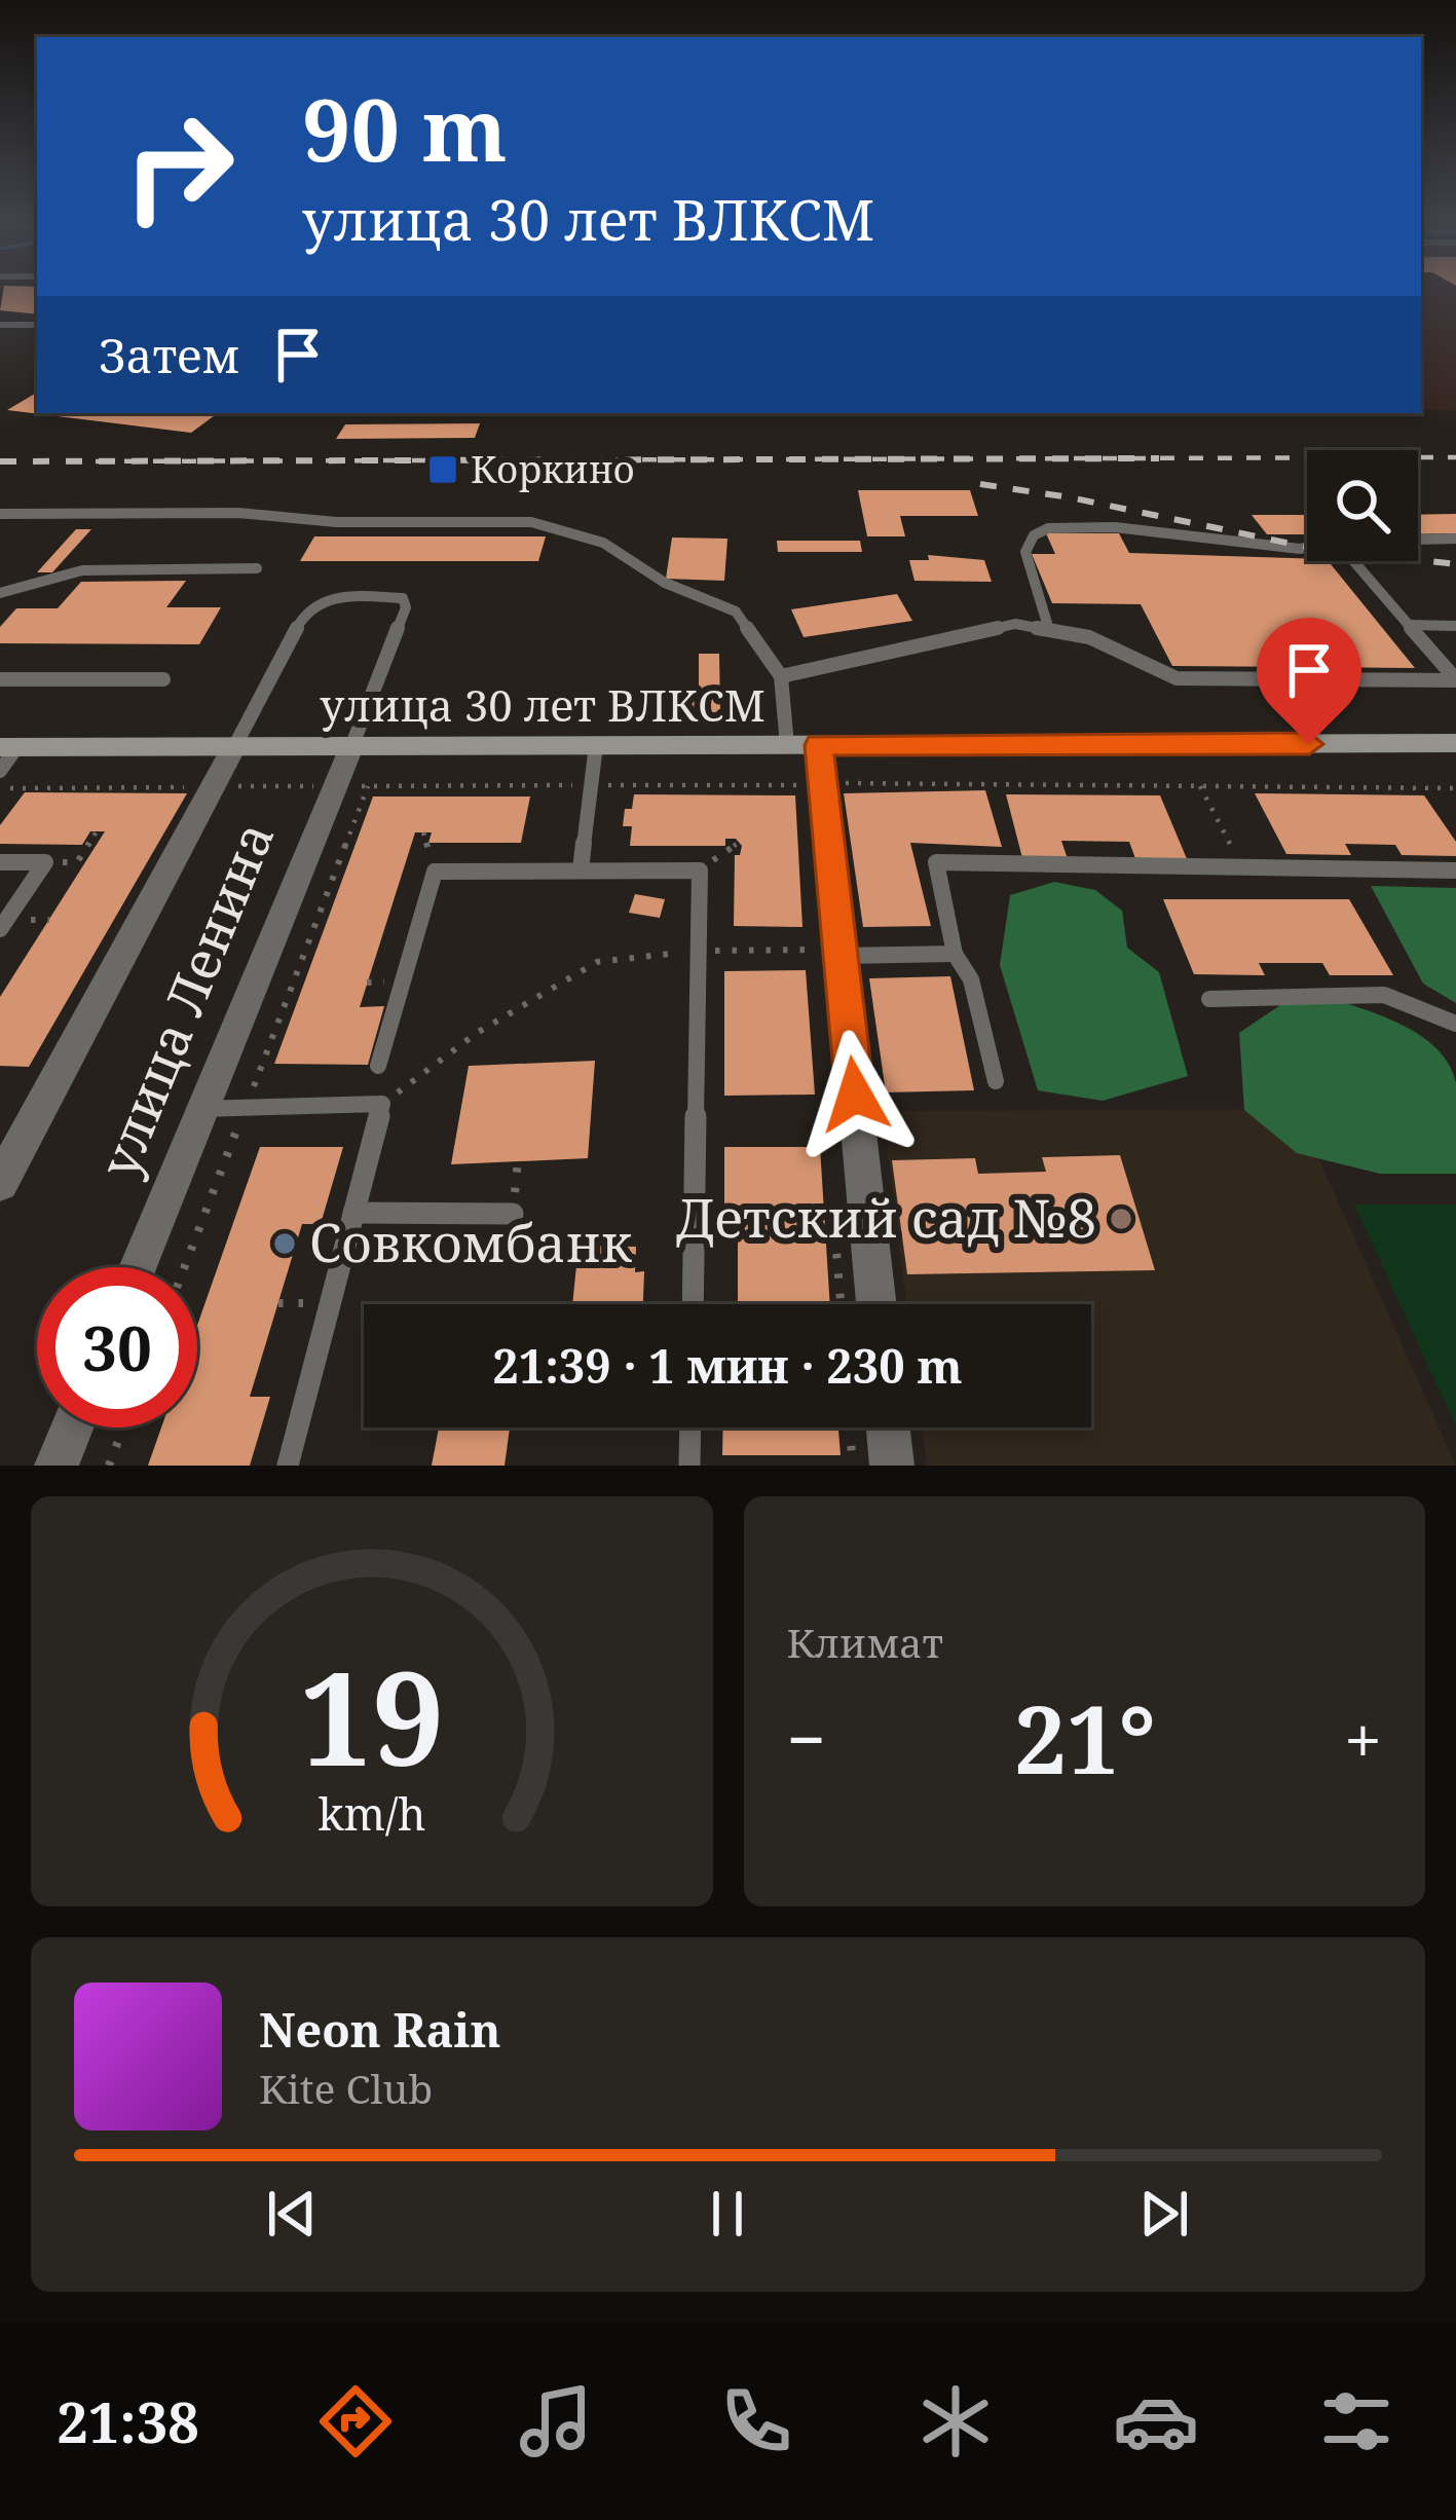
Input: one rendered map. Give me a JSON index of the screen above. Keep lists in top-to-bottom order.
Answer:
{
  "streets": {
    "main road": ["улица 30 лет ВЛКСМ"],
    "street": ["улица Ленина"]
  },
  "crossings": [
    ["улица 30 лет ВЛКСМ", "улица Ленина"]
  ],
  "places": {
    "transit": ["Коркино"],
    "other": ["Детский сад №8", "Совкомбанк"]
  },
  "page": {
    "turn": ["90 m", "улица 30 лет ВЛКСМ"],
    "then": "Затем",
    "limit": "30",
    "trip": "21:39 · 1 мин · 230 m",
    "tile": "Климат",
    "heat": ["−", "21°", "+"],
    "song": ["Neon Rain", "Kite Club"],
    "tabs": "21:38",
    "gauge": ["19", "km/h"]
  }
}
